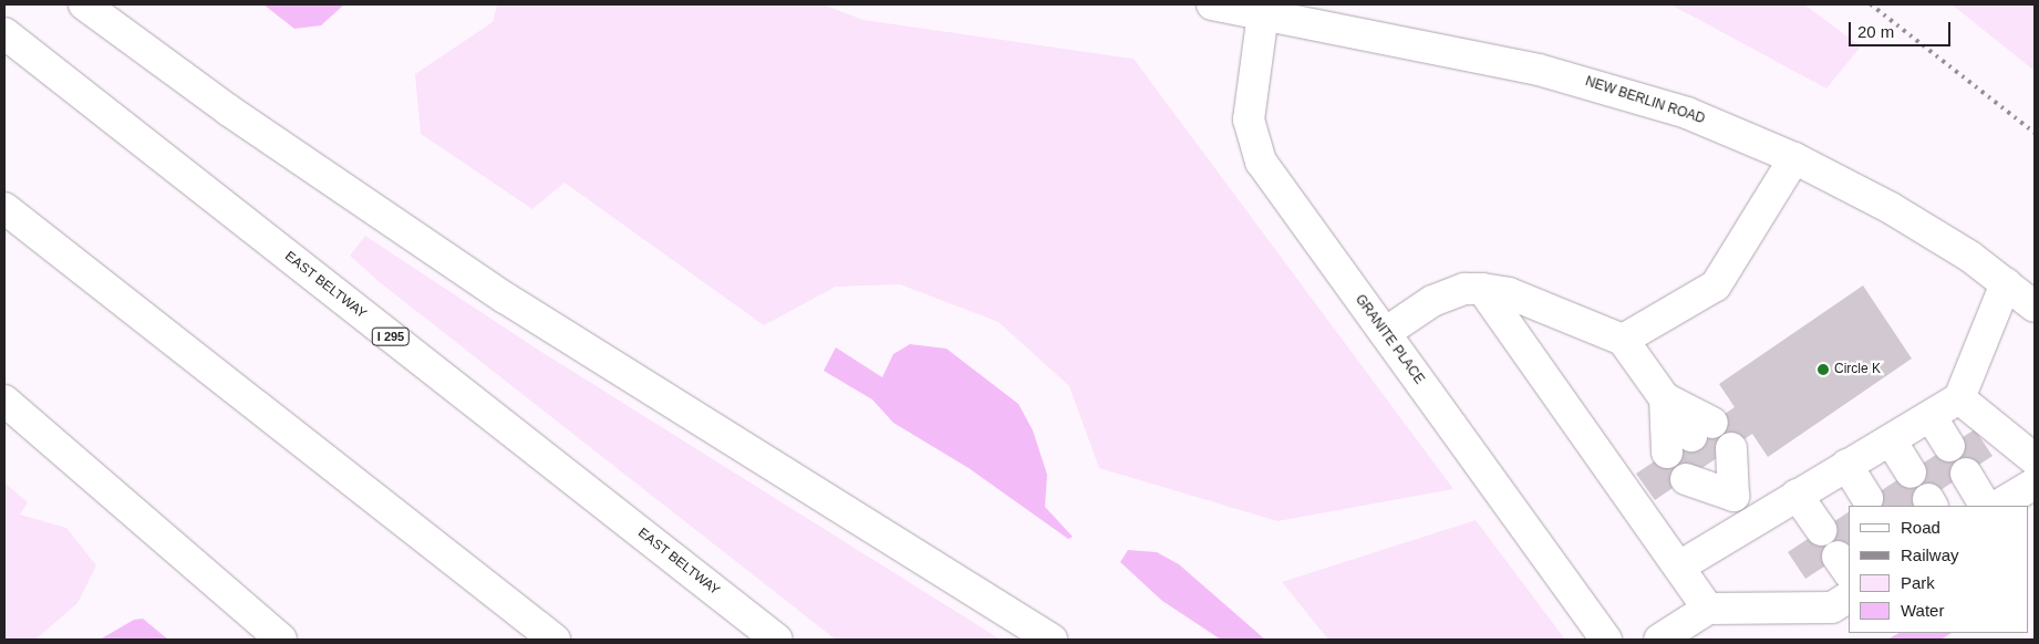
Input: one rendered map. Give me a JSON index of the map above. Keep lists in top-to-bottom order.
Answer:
{
  "streets": {
    "main road": [
      "NEW BERLIN ROAD",
      "EAST BELTWAY",
      "I 295",
      "GRANITE PLACE"
    ]
  },
  "crossings": [
    ["NEW BERLIN ROAD", "GRANITE PLACE"]
  ],
  "places": ["Circle K"],
  "legend": [
    "Road",
    "Railway",
    "Park",
    "Water"
  ],
  "scale_bar": "20 m"
}
